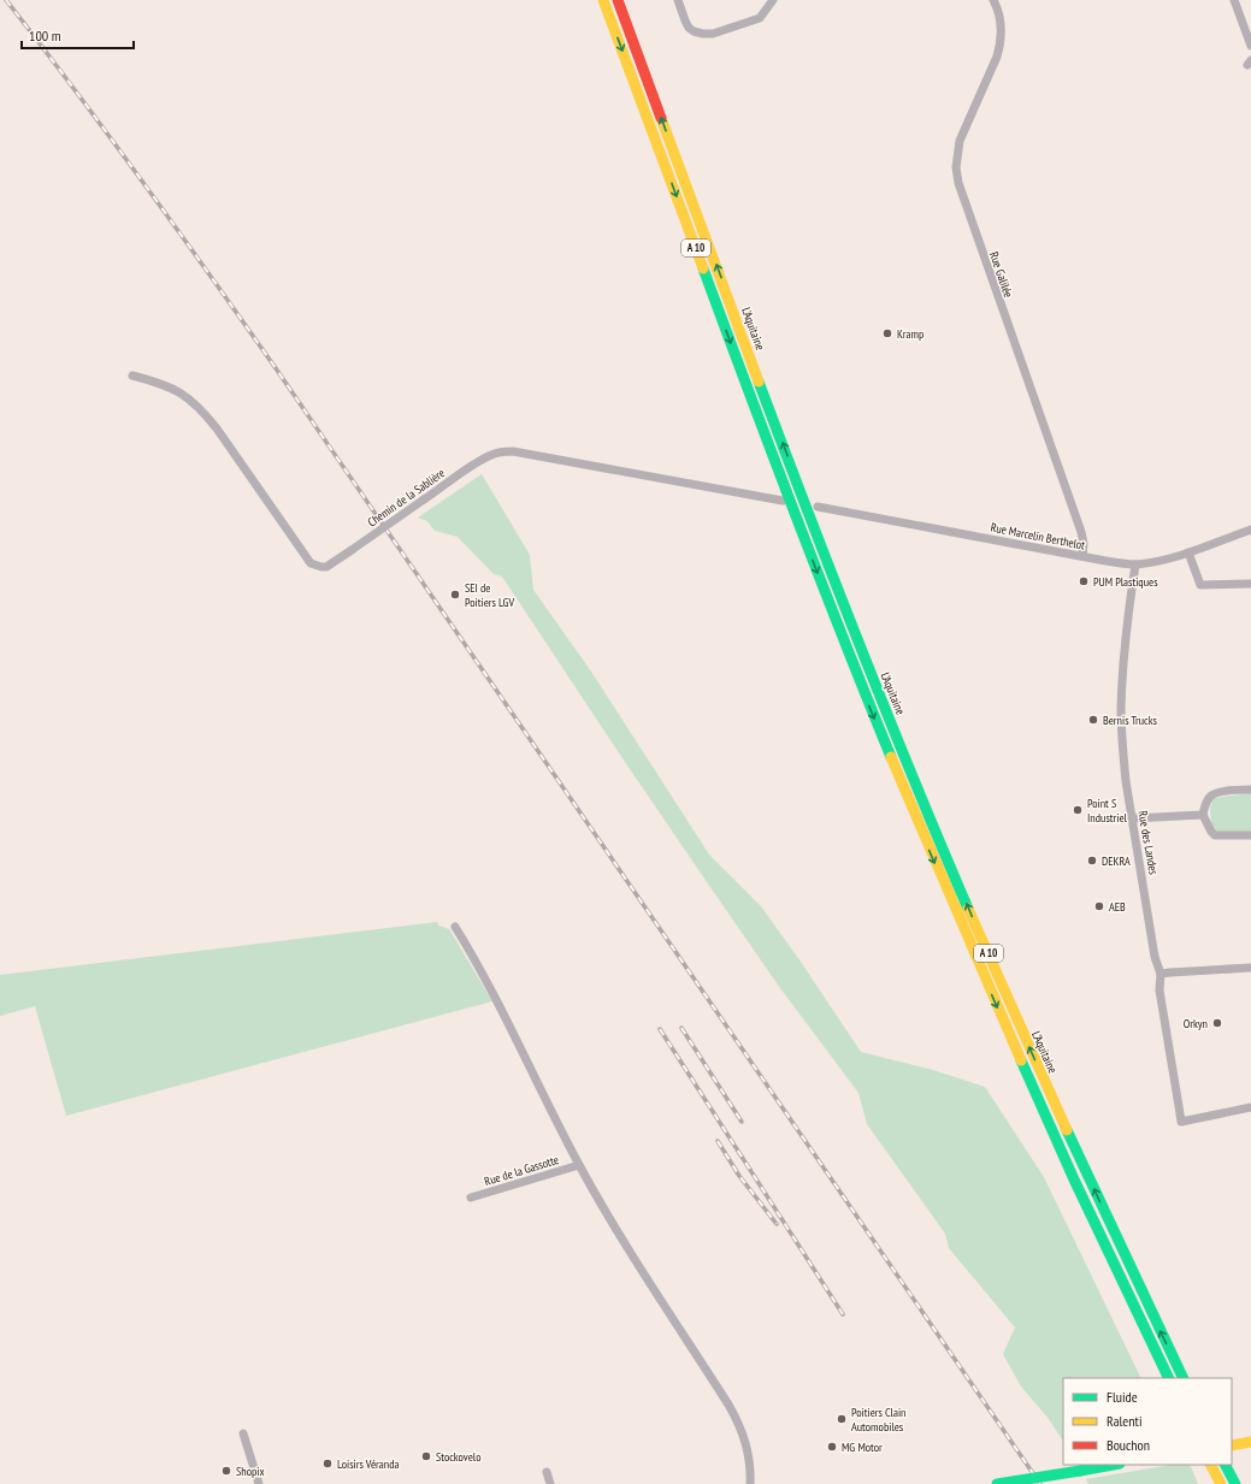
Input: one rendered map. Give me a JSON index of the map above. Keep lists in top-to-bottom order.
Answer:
{
  "streets": {
    "main road": ["A 10", "L'Aquitaine"],
    "street": [
      "Rue Galilée",
      "Chemin de la Sablière",
      "Rue Marcelin Berthelot",
      "Rue des Landes",
      "Rue de la Gassotte"
    ]
  },
  "crossings": [
    ["Rue Galilée", "Rue Marcelin Berthelot"],
    ["Rue Marcelin Berthelot", "Rue des Landes"]
  ],
  "places": [
    "Kramp",
    "PUM Plastiques",
    "SEI de Poitiers LGV",
    "Bernis Trucks",
    "Point S Industriel",
    "DEKRA",
    "AEB",
    "Orkyn",
    "Poitiers Clain Automobiles",
    "MG Motor",
    "Stockovelo",
    "Loisirs Véranda",
    "Shopix"
  ],
  "legend": ["Fluide", "Ralenti", "Bouchon"],
  "scale_bar": "100 m"
}
